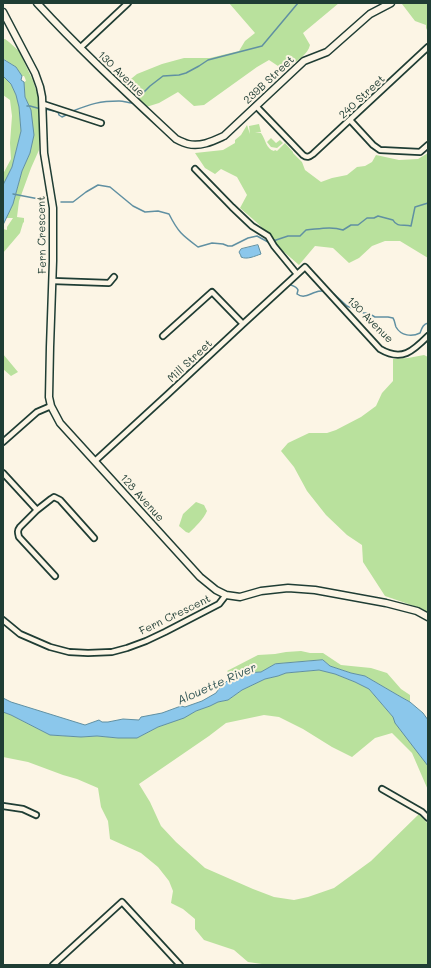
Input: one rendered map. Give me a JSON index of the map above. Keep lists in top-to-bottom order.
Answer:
{
  "streets": {
    "street": [
      "130 Avenue",
      "239B Street",
      "240 Street",
      "Fern Crescent",
      "Mill Street",
      "128 Avenue"
    ]
  },
  "crossings": [
    ["130 Avenue", "239B Street"],
    ["130 Avenue", "Mill Street"],
    ["239B Street", "240 Street"],
    ["Fern Crescent", "128 Avenue"],
    ["Mill Street", "128 Avenue"]
  ],
  "water": ["Alouette River"]
}
